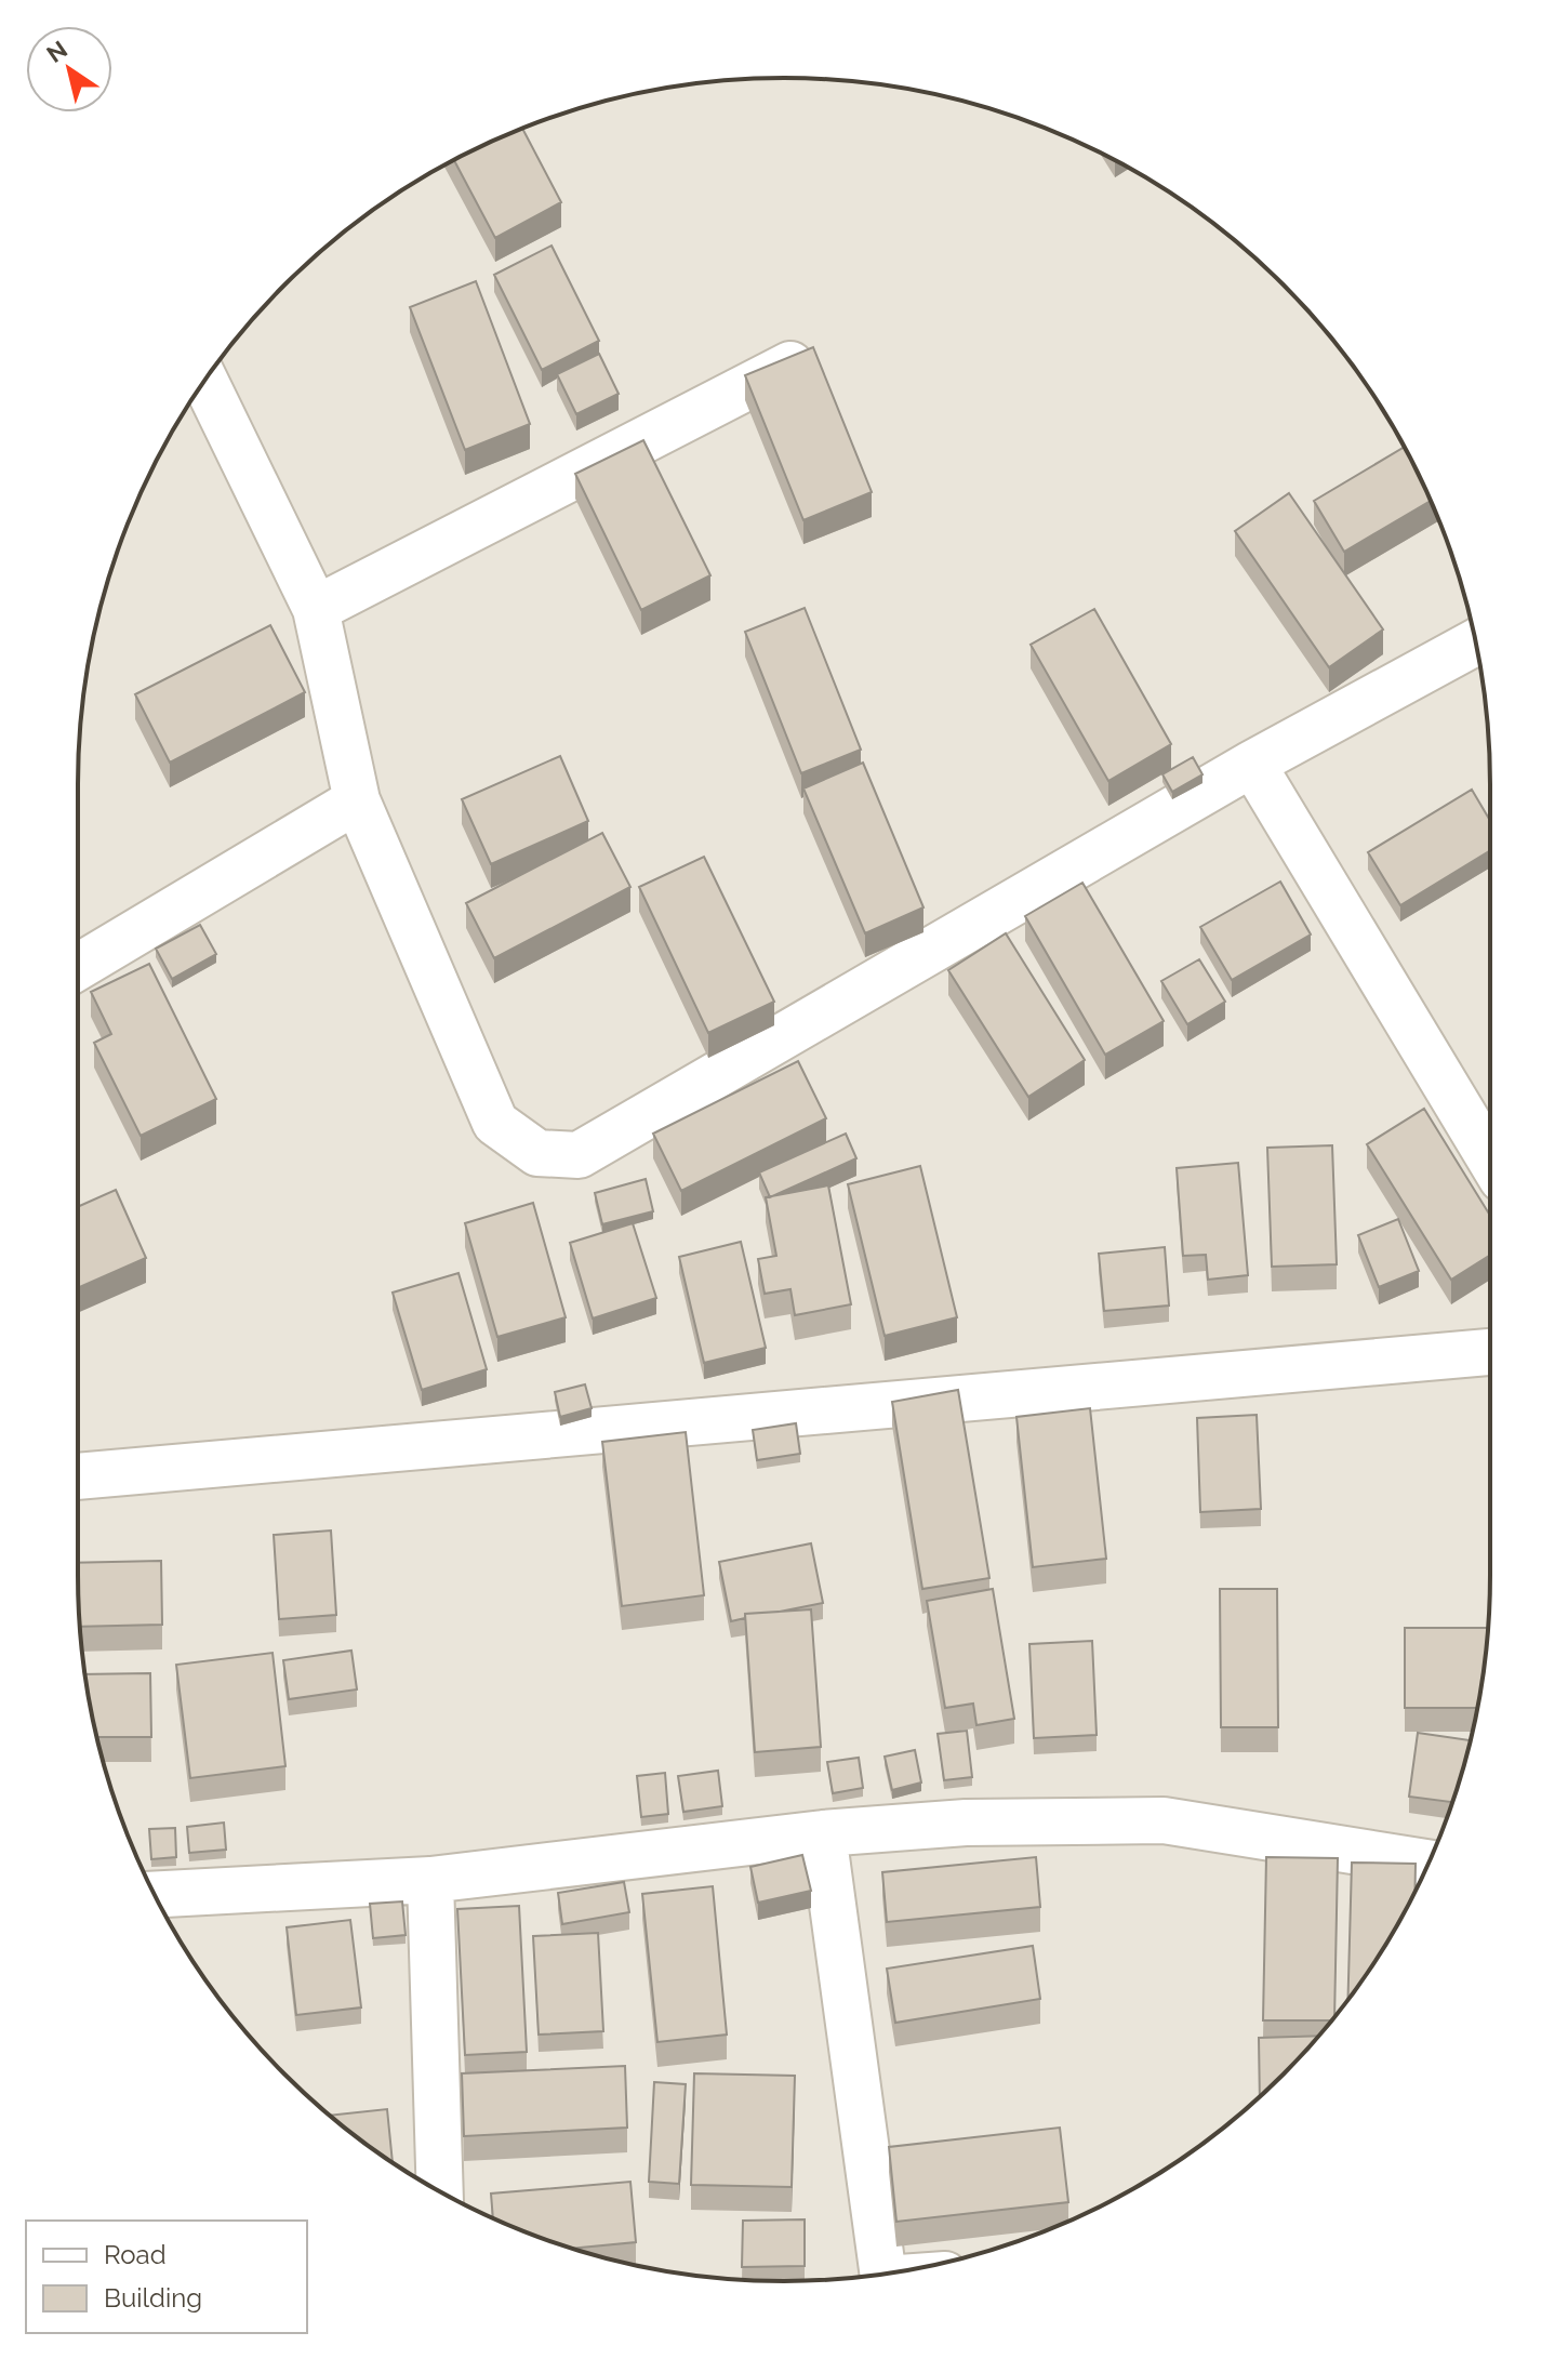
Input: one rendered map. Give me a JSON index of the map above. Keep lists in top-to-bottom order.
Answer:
{
  "legend": ["Road", "Building"],
  "north": "top left"
}
